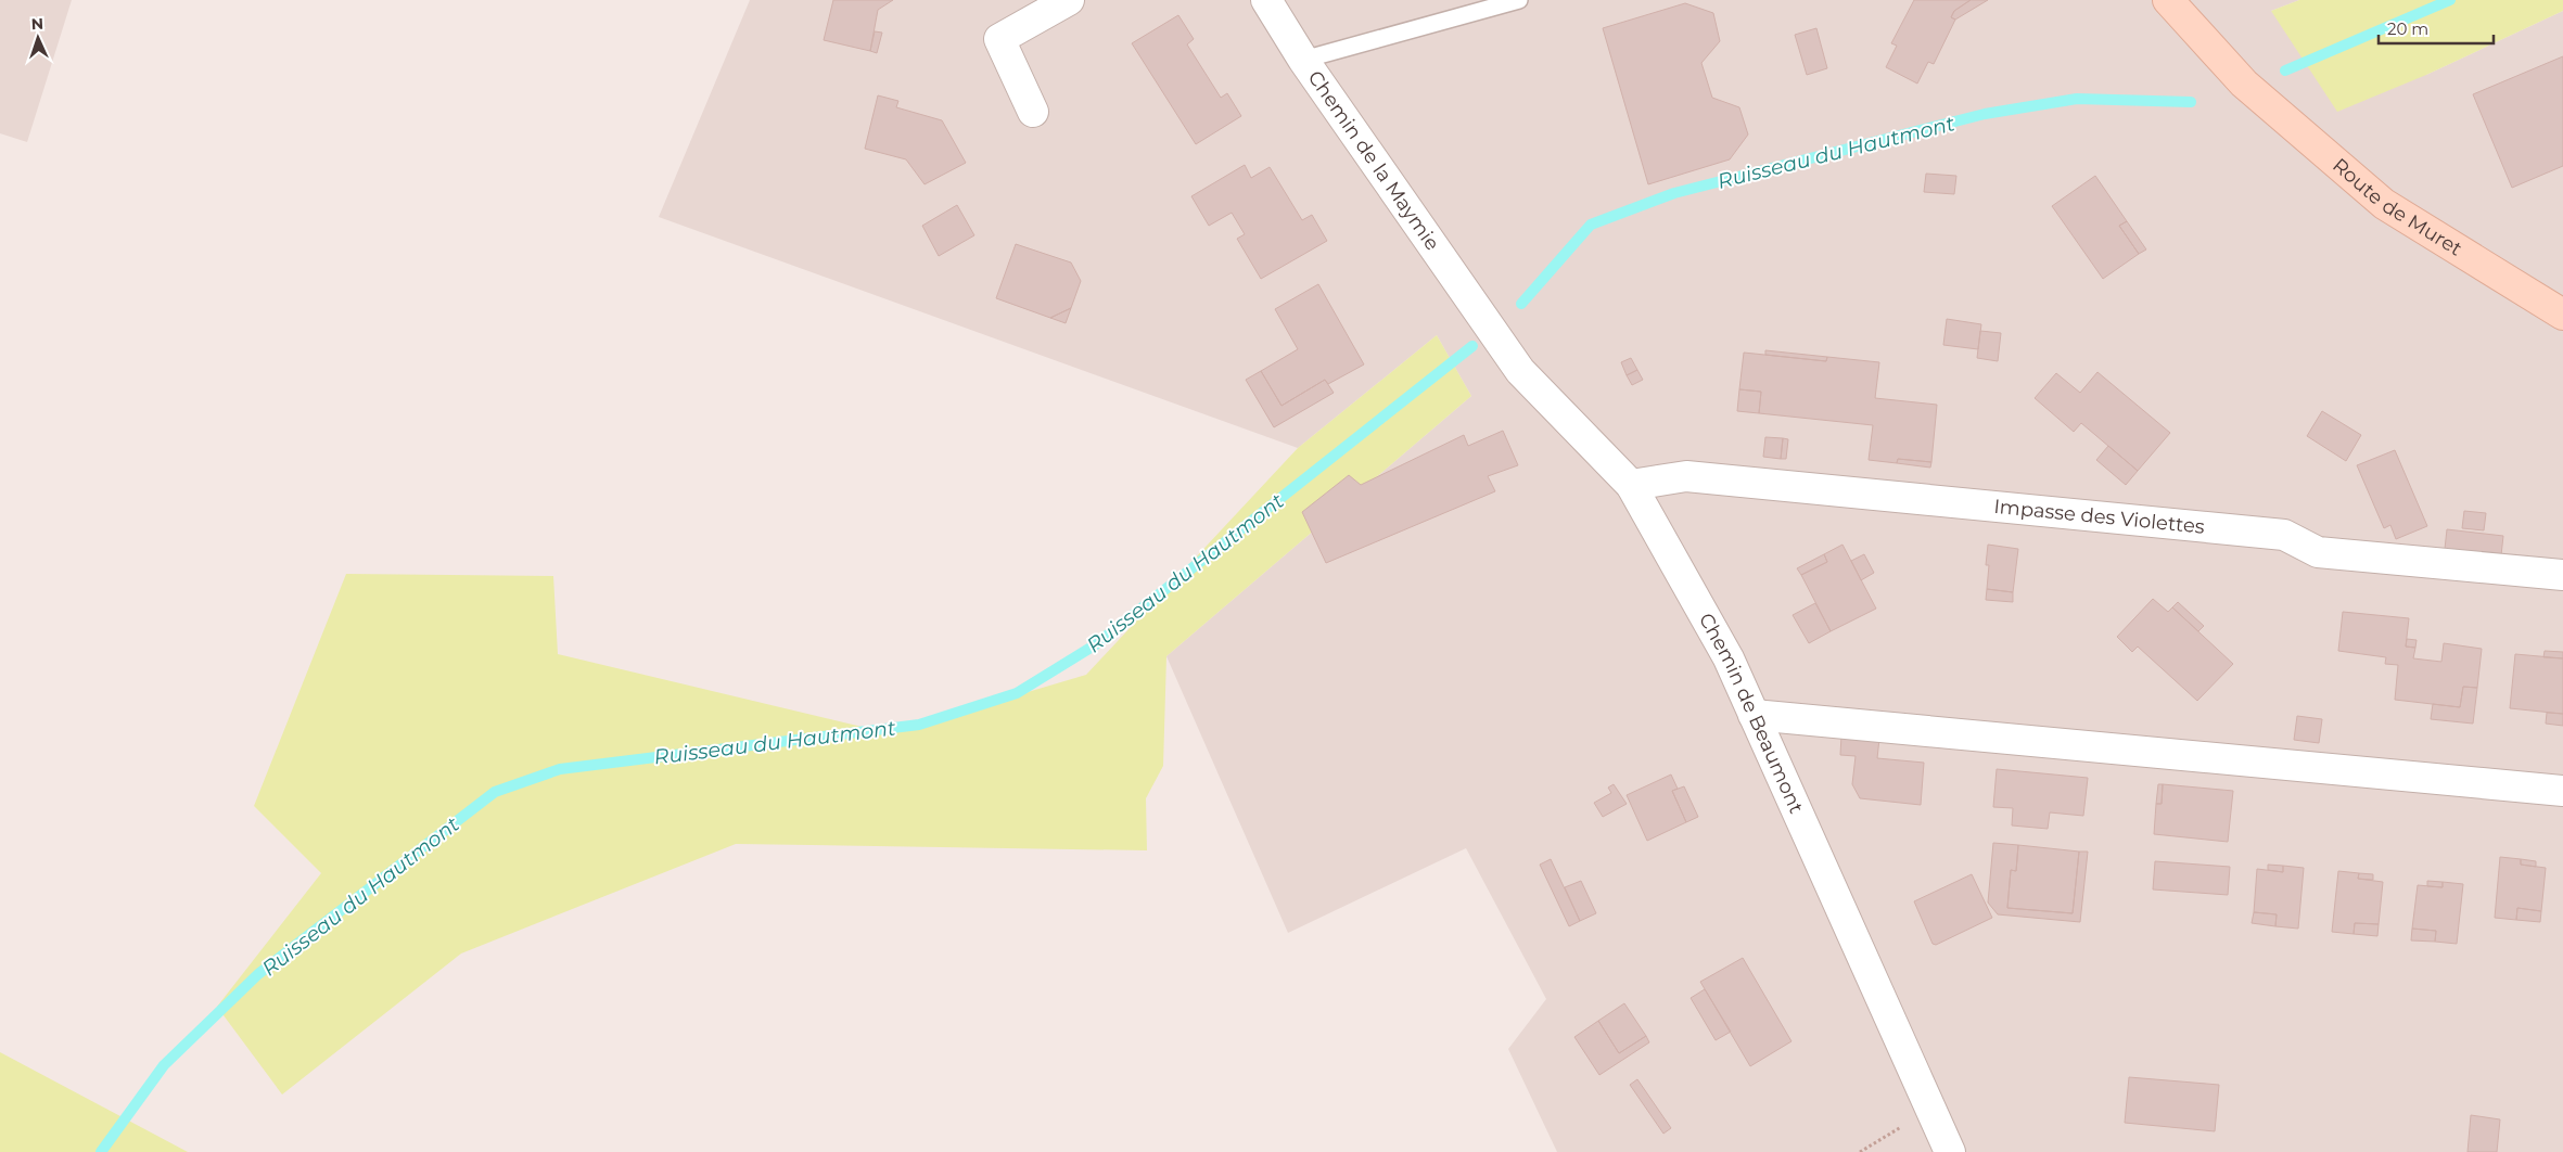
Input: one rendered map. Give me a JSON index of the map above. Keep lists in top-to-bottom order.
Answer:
{
  "streets": {
    "main road": ["Route de Muret"],
    "street": ["Chemin de la Maymie", "Impasse des Violettes", "Chemin de Beaumont"]
  },
  "crossings": [
    ["Chemin de la Maymie", "Chemin de Beaumont"],
    ["Impasse des Violettes", "Chemin de Beaumont"]
  ],
  "water": ["Ruisseau du Hautmont"],
  "scale_bar": "20 m",
  "north": "top"
}
